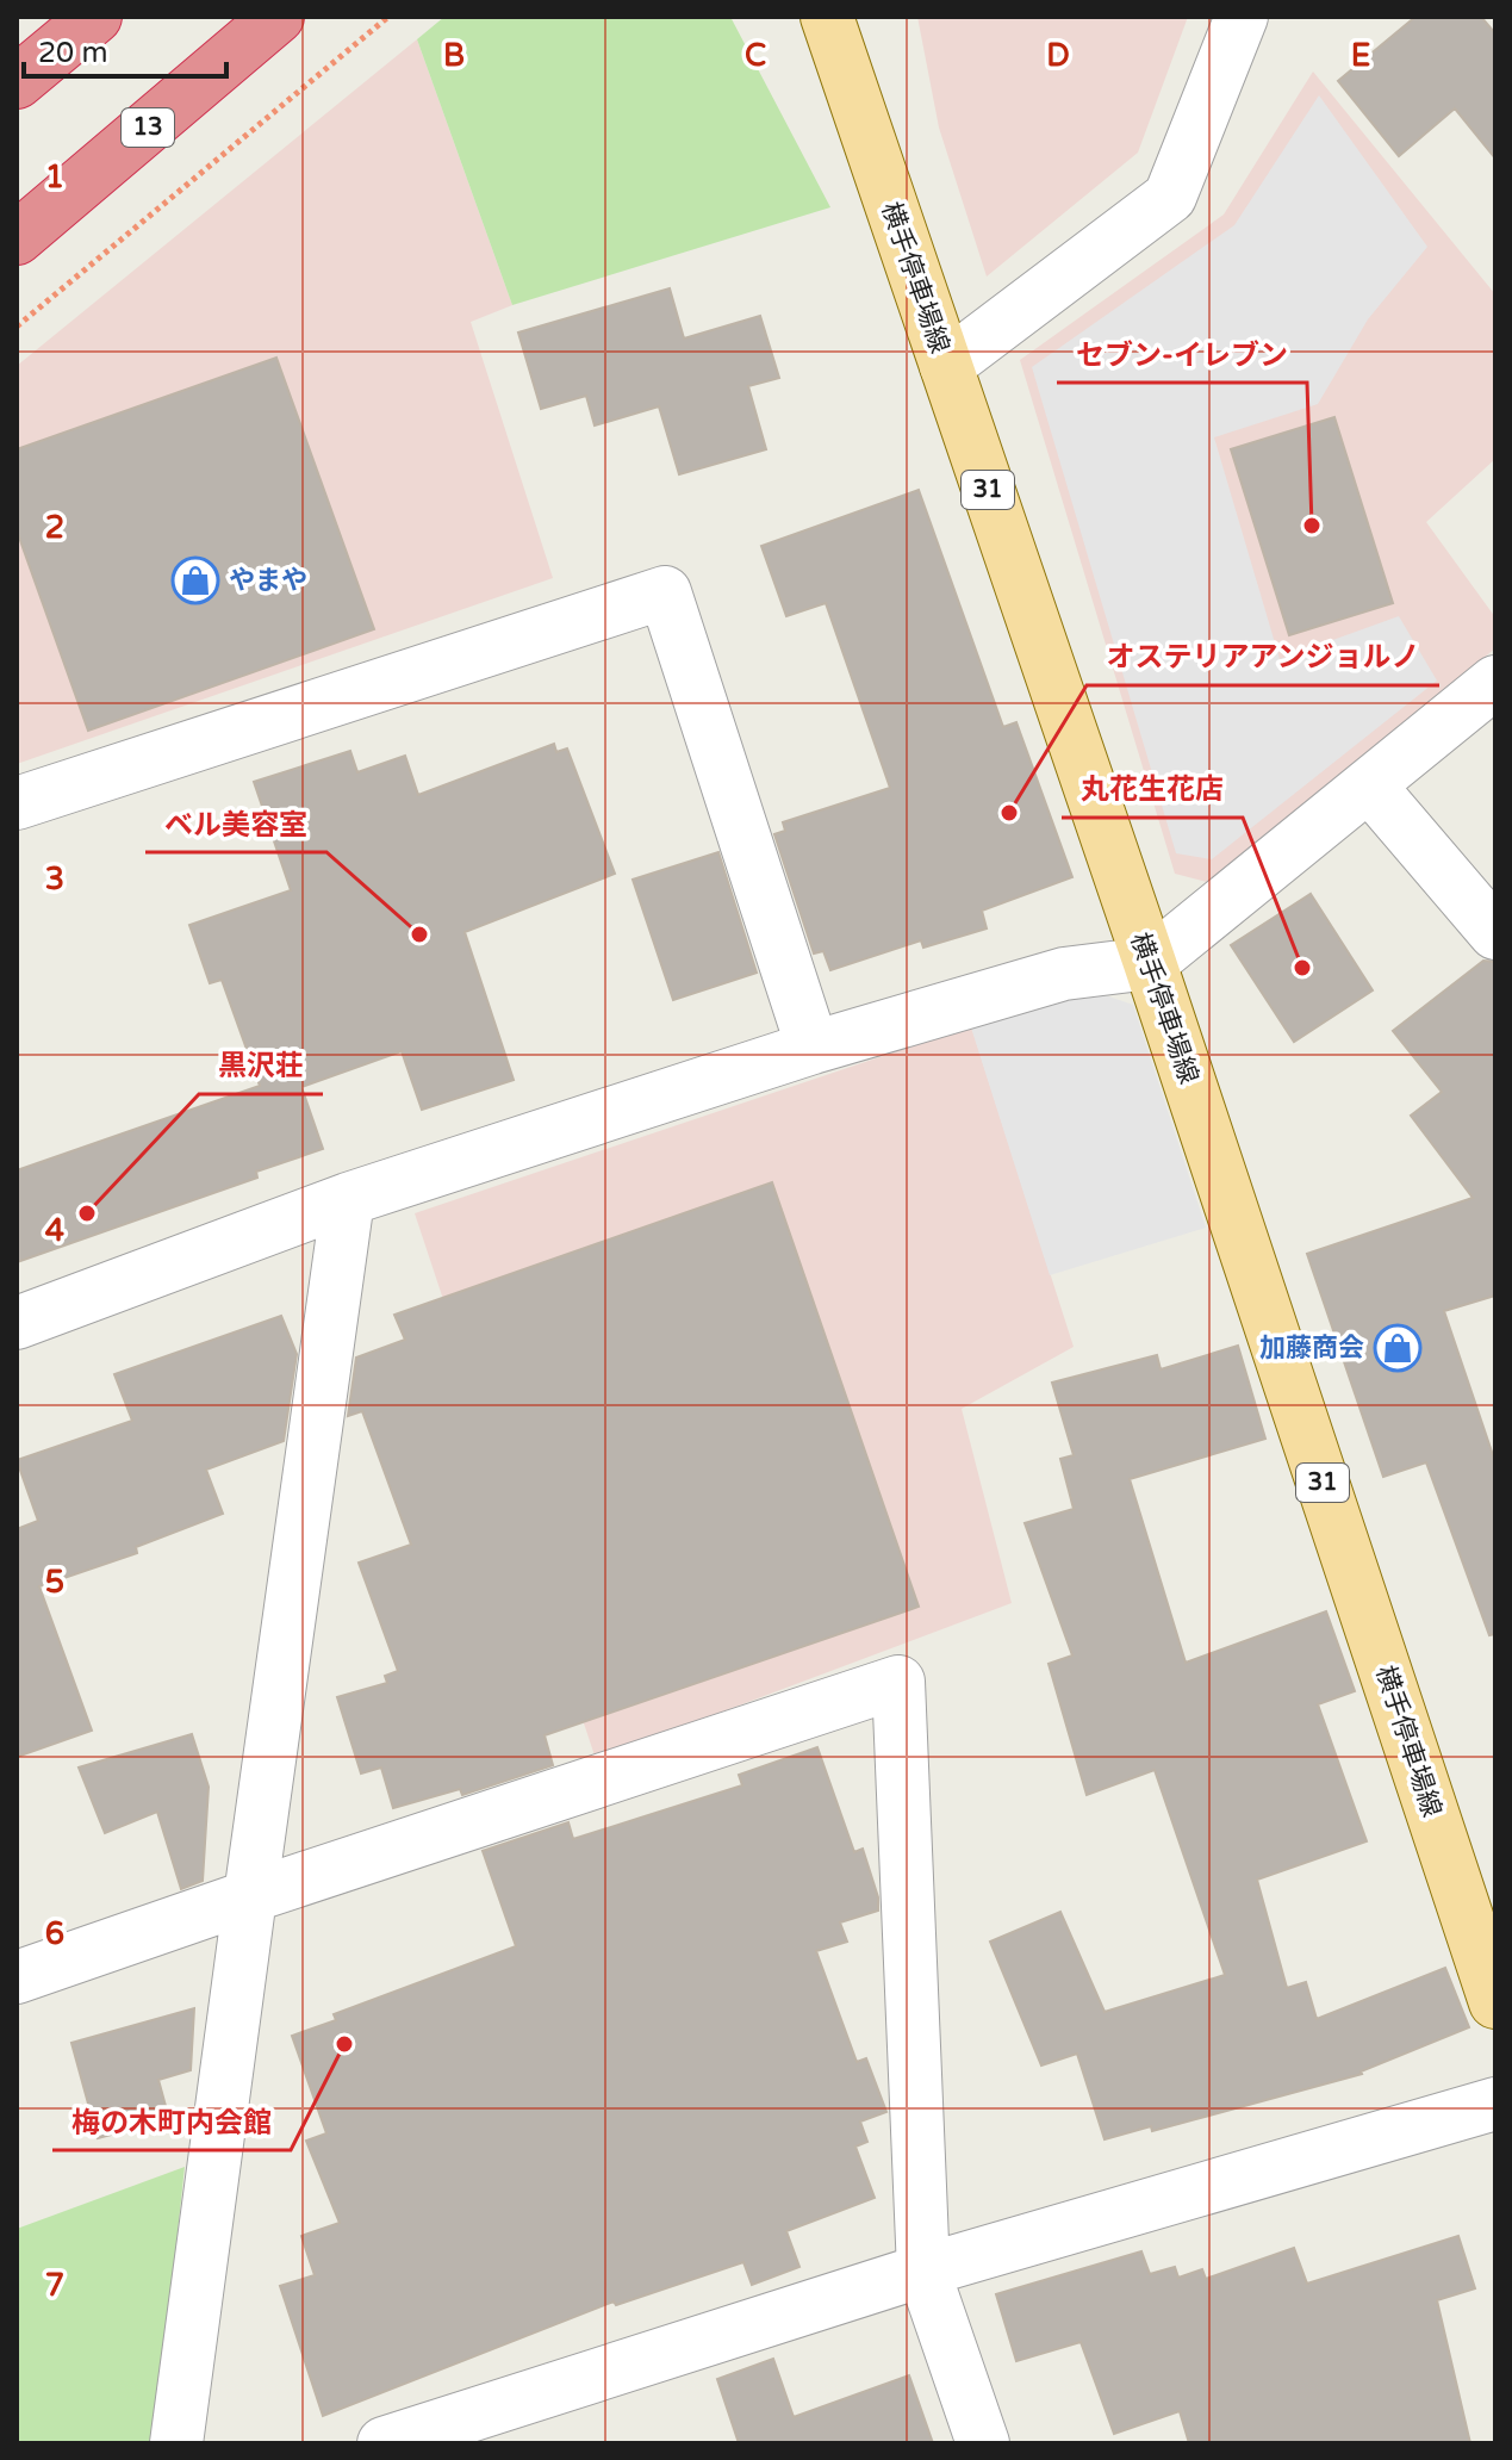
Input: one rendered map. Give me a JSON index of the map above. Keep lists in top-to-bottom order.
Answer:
{
  "streets": {
    "highway": ["13"],
    "main road": ["横手停車場線", "31"]
  },
  "places": {
    "other": [
      "セブン-イレブン",
      "オステリアアンジョルノ",
      "ベル美容室",
      "丸花生花店",
      "黒沢荘",
      "梅の木町内会館"
    ],
    "shop": ["やまや", "加藤商会"]
  },
  "scale_bar": "20 m",
  "grid": {
    "columns": [
      "B",
      "C",
      "D",
      "E"
    ],
    "rows": [
      "1",
      "2",
      "3",
      "4",
      "5",
      "6",
      "7"
    ]
  }
}
